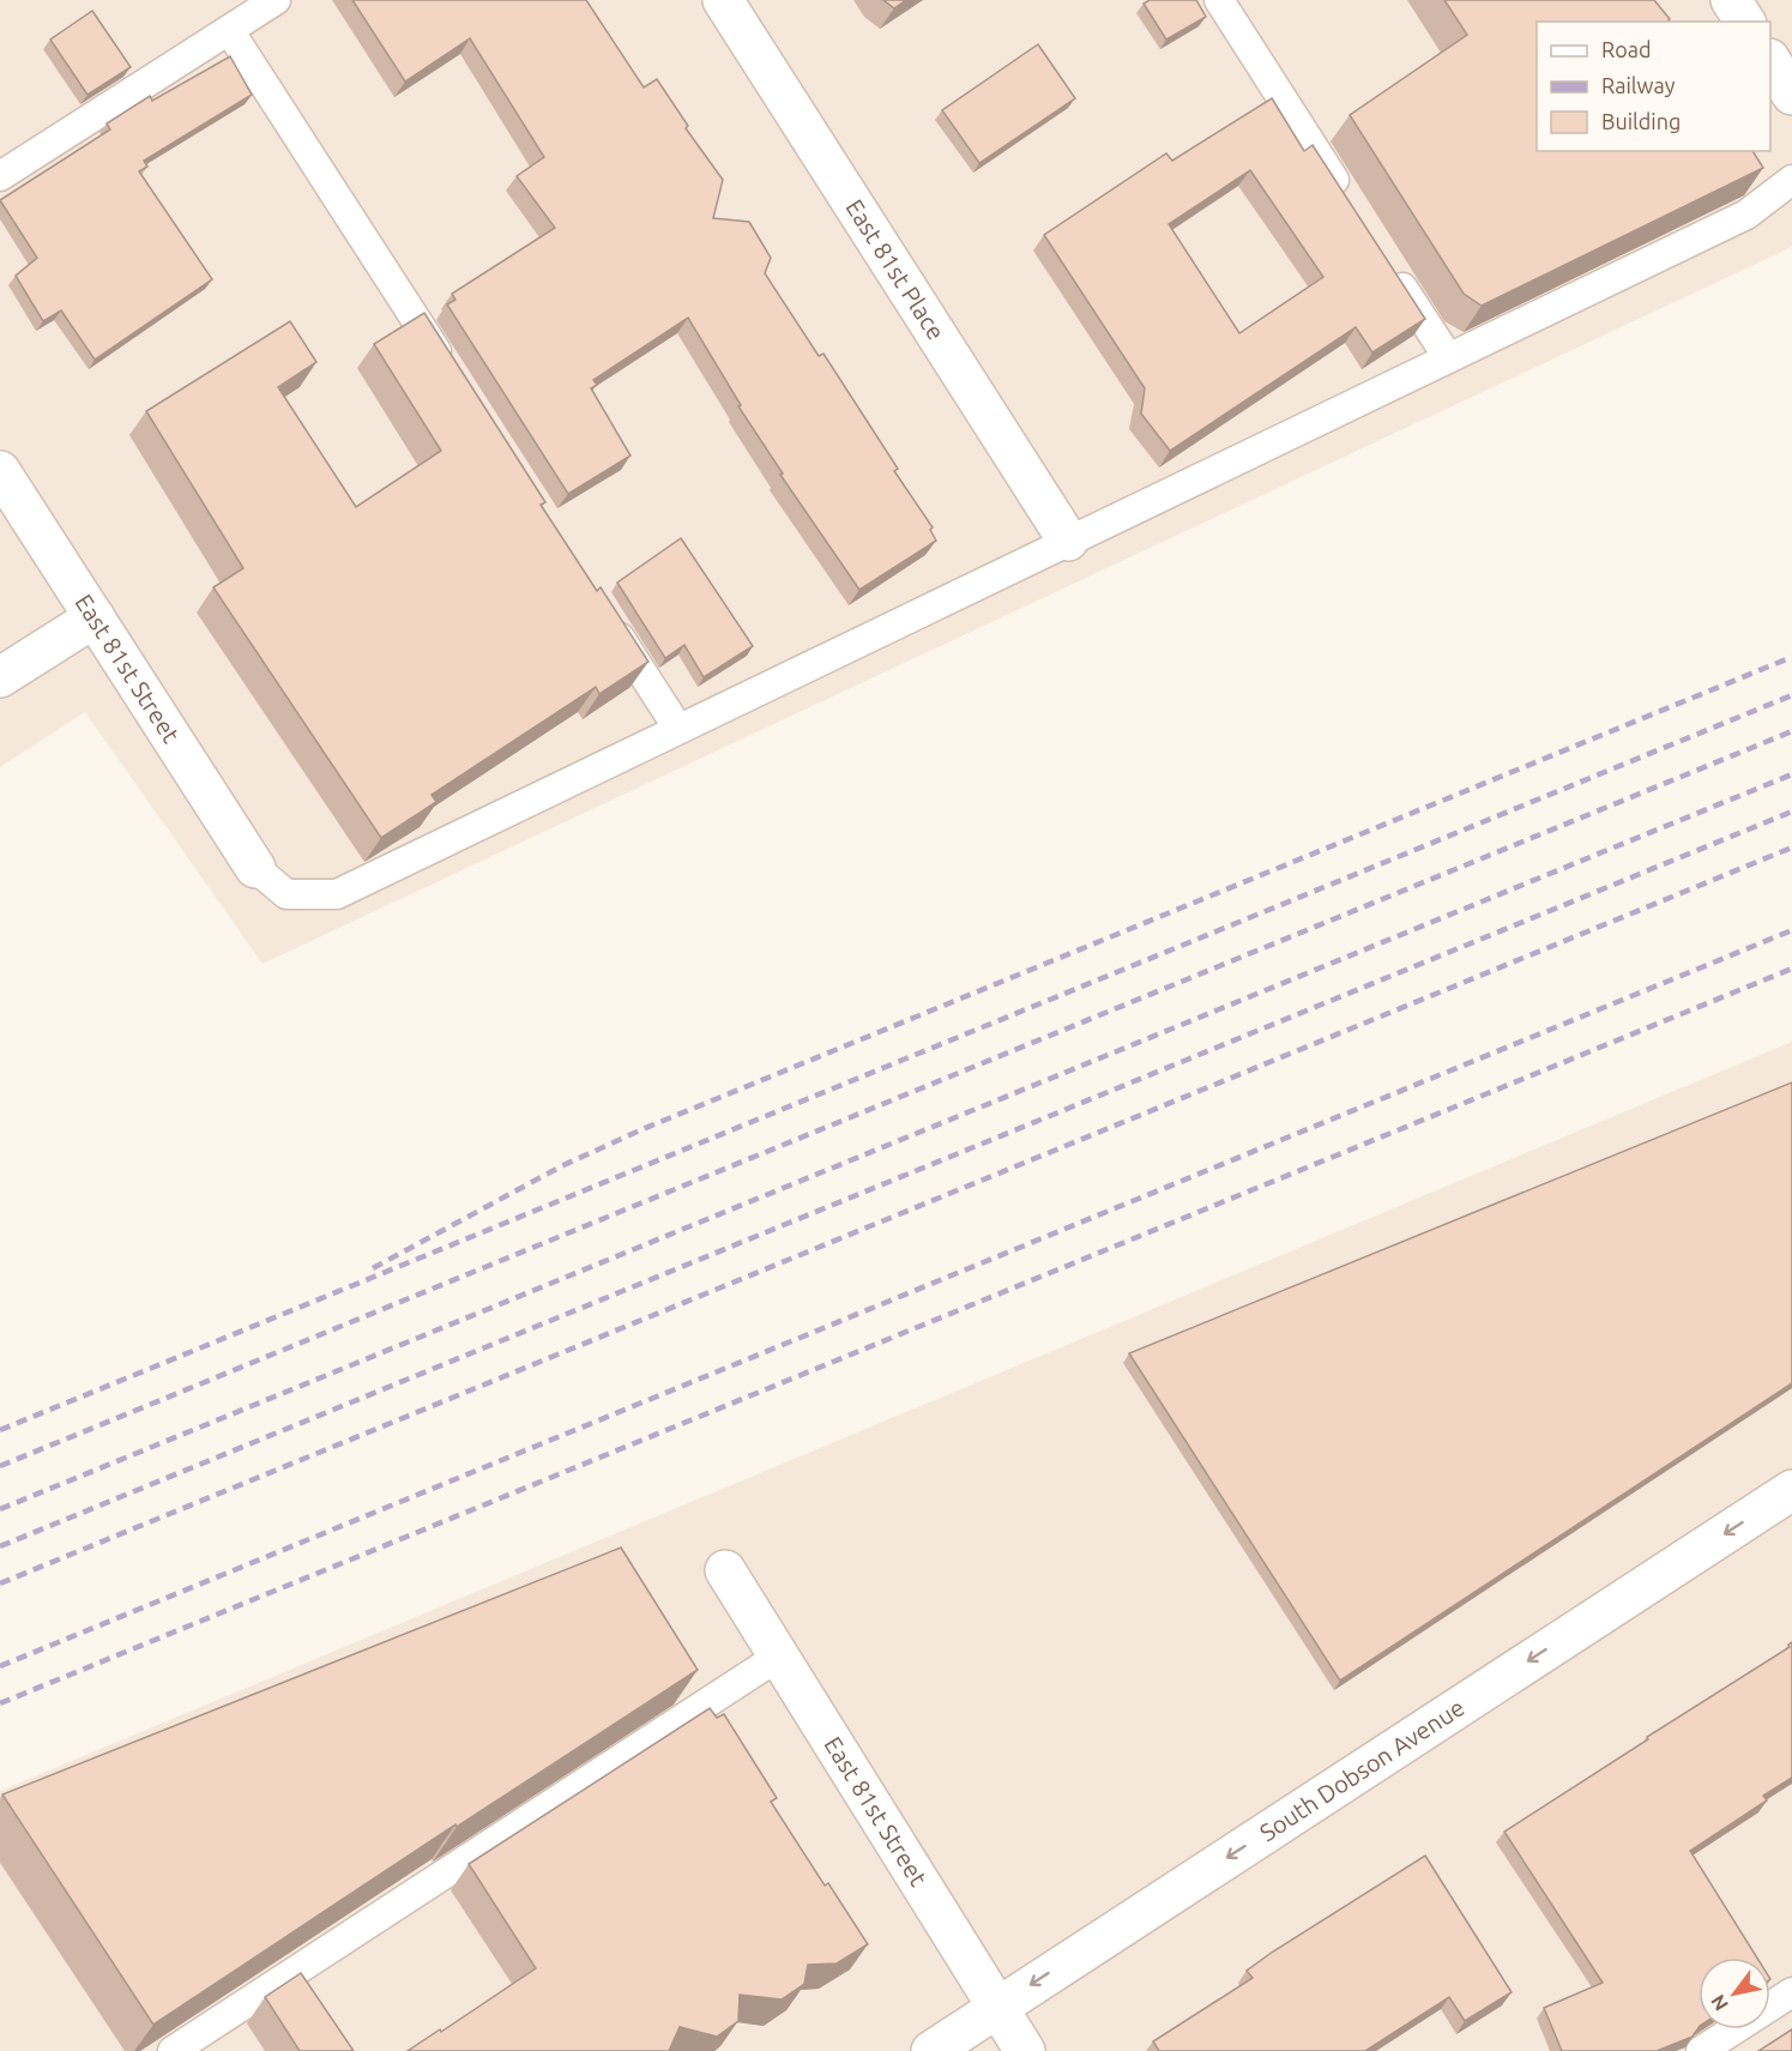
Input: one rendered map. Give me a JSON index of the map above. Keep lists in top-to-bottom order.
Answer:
{
  "streets": {
    "street": ["East 81st Place", "East 81st Street", "South Dobson Avenue"]
  },
  "crossings": [
    ["East 81st Street", "South Dobson Avenue"]
  ],
  "one_way": ["South Dobson Avenue"],
  "legend": ["Road", "Railway", "Building"],
  "north": "bottom left"
}
